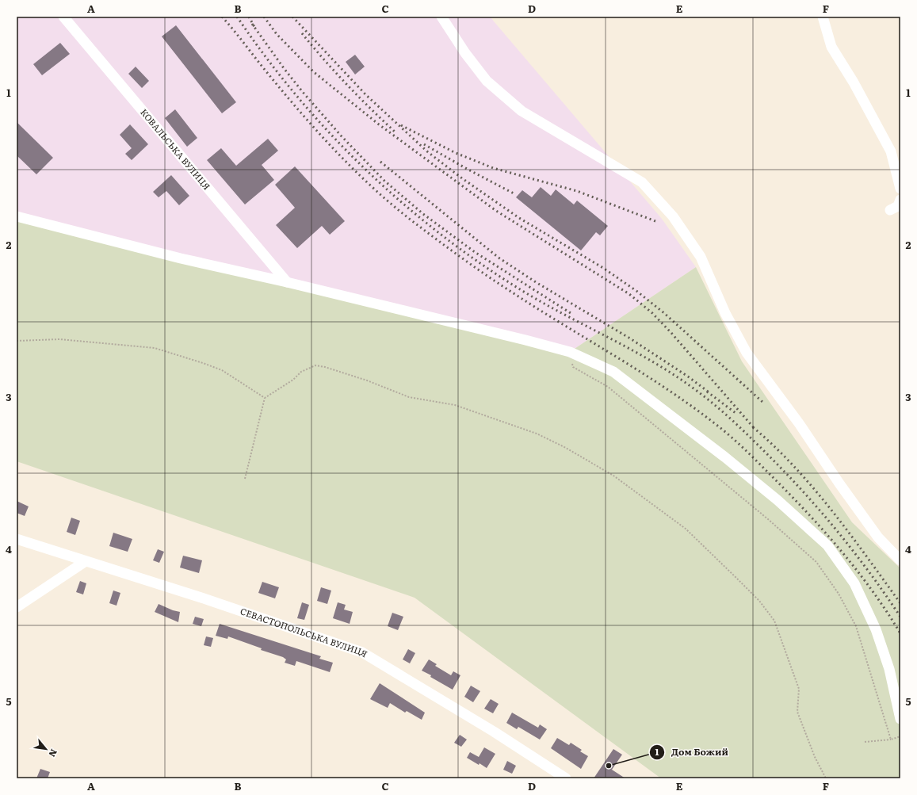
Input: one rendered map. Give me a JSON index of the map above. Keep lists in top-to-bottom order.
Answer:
{
  "streets": {
    "street": ["КОВАЛЬСЬКА ВУЛИЦЯ", "СЕВАСТОПОЛЬСЬКА ВУЛИЦЯ"]
  },
  "places": ["Дом Божий"],
  "north": "bottom right",
  "grid": {
    "columns": [
      "A",
      "B",
      "C",
      "D",
      "E",
      "F"
    ],
    "rows": [
      "1",
      "2",
      "3",
      "4",
      "5"
    ]
  }
}
